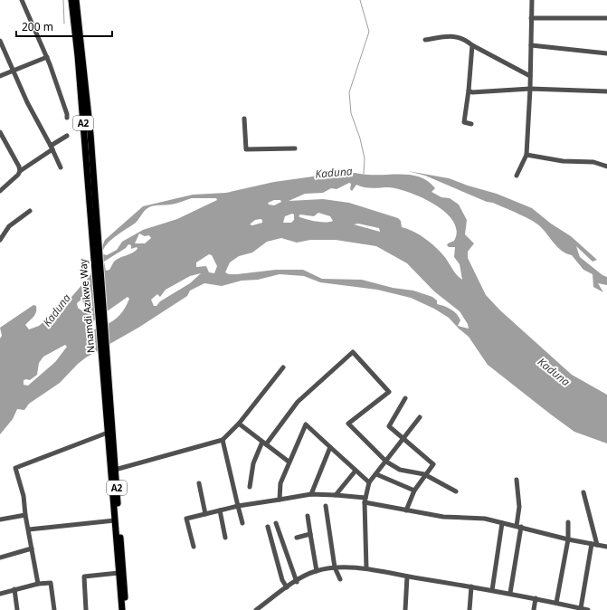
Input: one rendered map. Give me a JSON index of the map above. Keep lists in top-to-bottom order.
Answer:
{
  "streets": {
    "highway": ["A2", "Nnamdi Azikwe Way"]
  },
  "water": ["Kaduna"],
  "scale_bar": "200 m"
}
